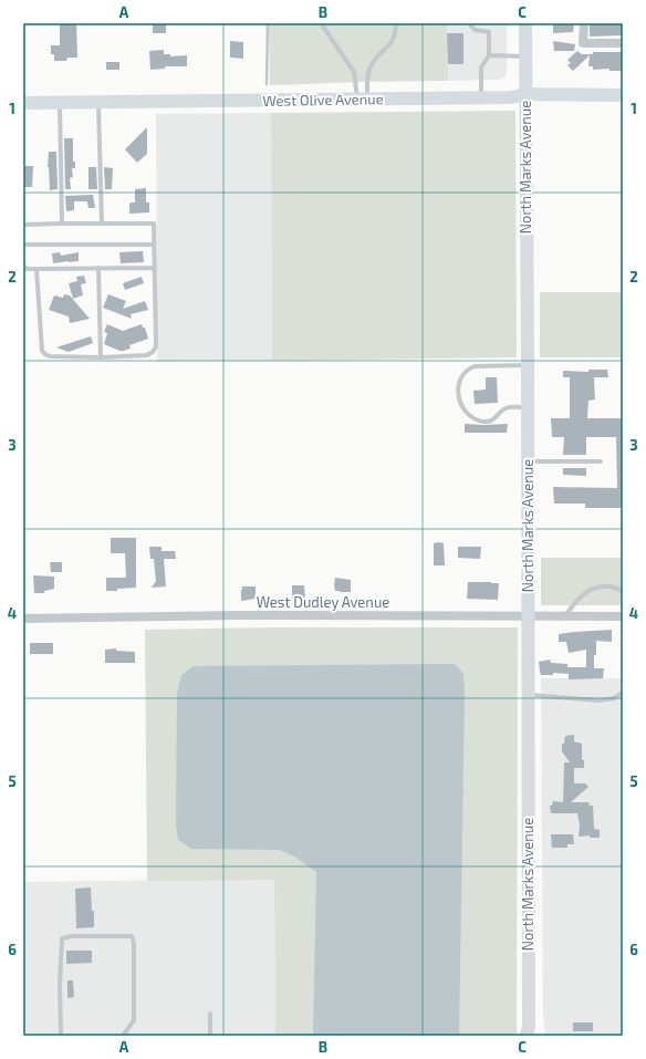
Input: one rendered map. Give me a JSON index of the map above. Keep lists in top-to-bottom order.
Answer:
{
  "streets": {
    "main road": ["West Olive Avenue", "North Marks Avenue"],
    "street": ["West Dudley Avenue"]
  },
  "crossings": [
    ["West Olive Avenue", "North Marks Avenue"],
    ["North Marks Avenue", "West Dudley Avenue"]
  ],
  "grid": {
    "columns": ["A", "B", "C"],
    "rows": [
      "1",
      "2",
      "3",
      "4",
      "5",
      "6"
    ]
  }
}
